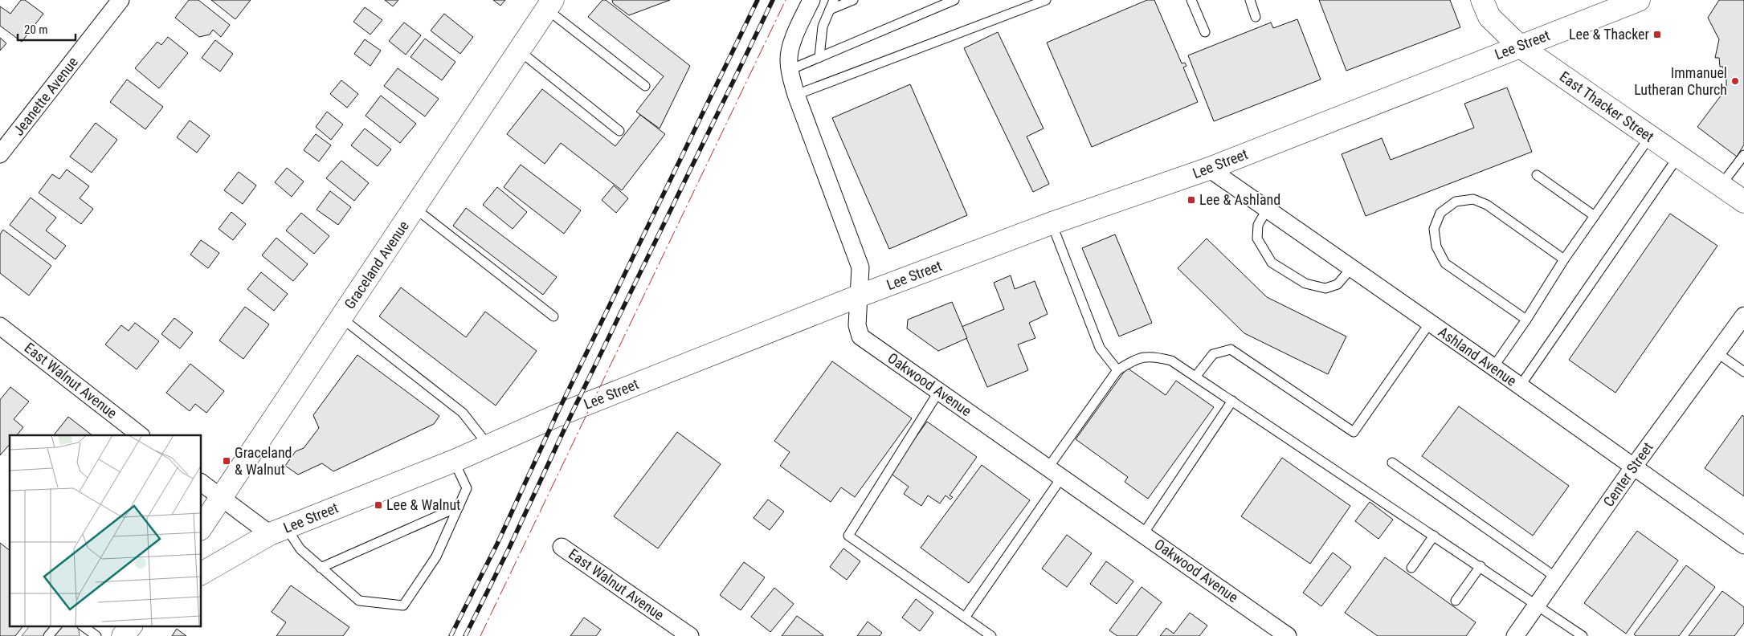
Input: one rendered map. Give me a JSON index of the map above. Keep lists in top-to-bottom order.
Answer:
{
  "streets": {
    "main road": ["Lee Street", "East Thacker Street", "Graceland Avenue"],
    "street": [
      "Jeanette Avenue",
      "Ashland Avenue",
      "East Walnut Avenue",
      "Oakwood Avenue",
      "Center Street"
    ]
  },
  "crossings": [
    ["Lee Street", "East Thacker Street"],
    ["Lee Street", "Ashland Avenue"],
    ["Lee Street", "Oakwood Avenue"],
    ["Ashland Avenue", "Center Street"]
  ],
  "places": {
    "transit": [
      "Lee & Thacker",
      "Lee & Ashland",
      "Graceland & Walnut",
      "Lee & Walnut"
    ],
    "other": ["Immanuel Lutheran Church"]
  },
  "scale_bar": "20 m"
}
